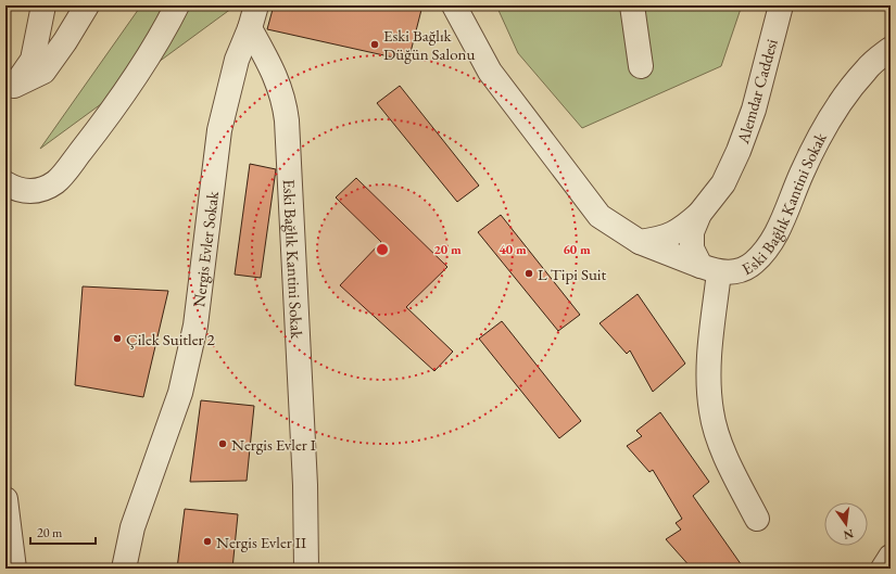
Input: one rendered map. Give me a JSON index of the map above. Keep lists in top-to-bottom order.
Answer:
{
  "streets": {
    "street": ["Alemdar Caddesi", "Eski Bağlık Kantini Sokak", "Nergis Evler Sokak"]
  },
  "crossings": [
    ["Alemdar Caddesi", "Eski Bağlık Kantini Sokak"],
    ["Eski Bağlık Kantini Sokak", "Nergis Evler Sokak"]
  ],
  "places": [
    "Eski Bağlık Düğün Salonu",
    "L Tipi Suit",
    "Çilek Suitler 2",
    "Nergis Evler I",
    "Nergis Evler II"
  ],
  "scale_bar": "20 m",
  "north": "bottom",
  "rings": ["20 m", "40 m", "60 m"]
}
